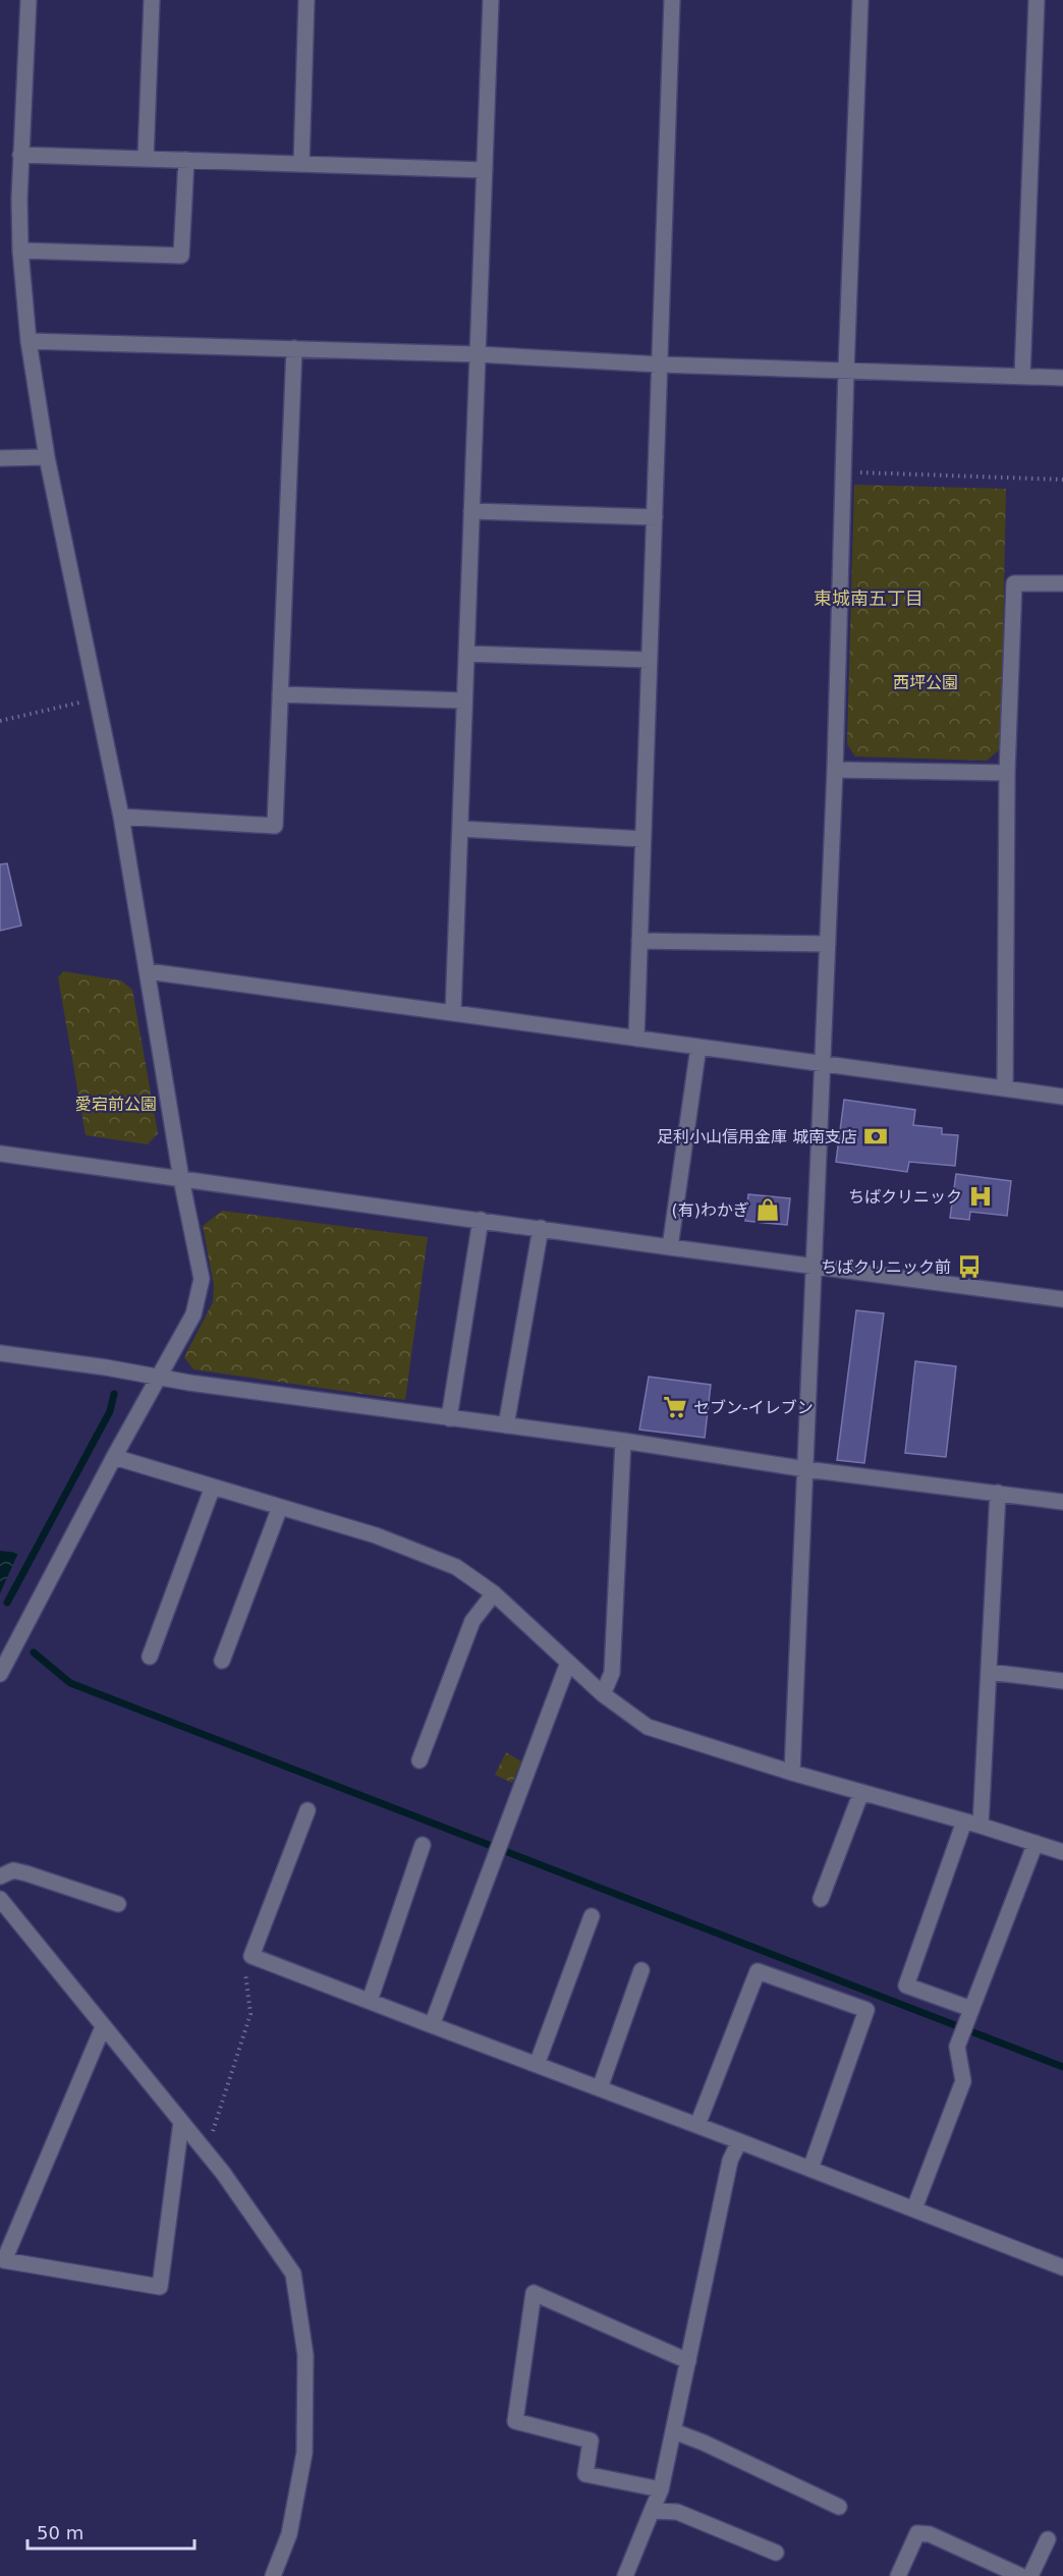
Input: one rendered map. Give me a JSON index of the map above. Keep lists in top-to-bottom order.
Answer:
{
  "districts": ["東城南五丁目"],
  "parks": ["西坪公園", "愛宕前公園"],
  "places": {
    "bank": ["足利小山信用金庫 城南支店"],
    "hospital": ["ちばクリニック"],
    "shop": ["(有)わかぎ"],
    "bus stop": ["ちばクリニック前"],
    "supermarket": ["セブン-イレブン"]
  },
  "scale_bar": "50 m"
}
